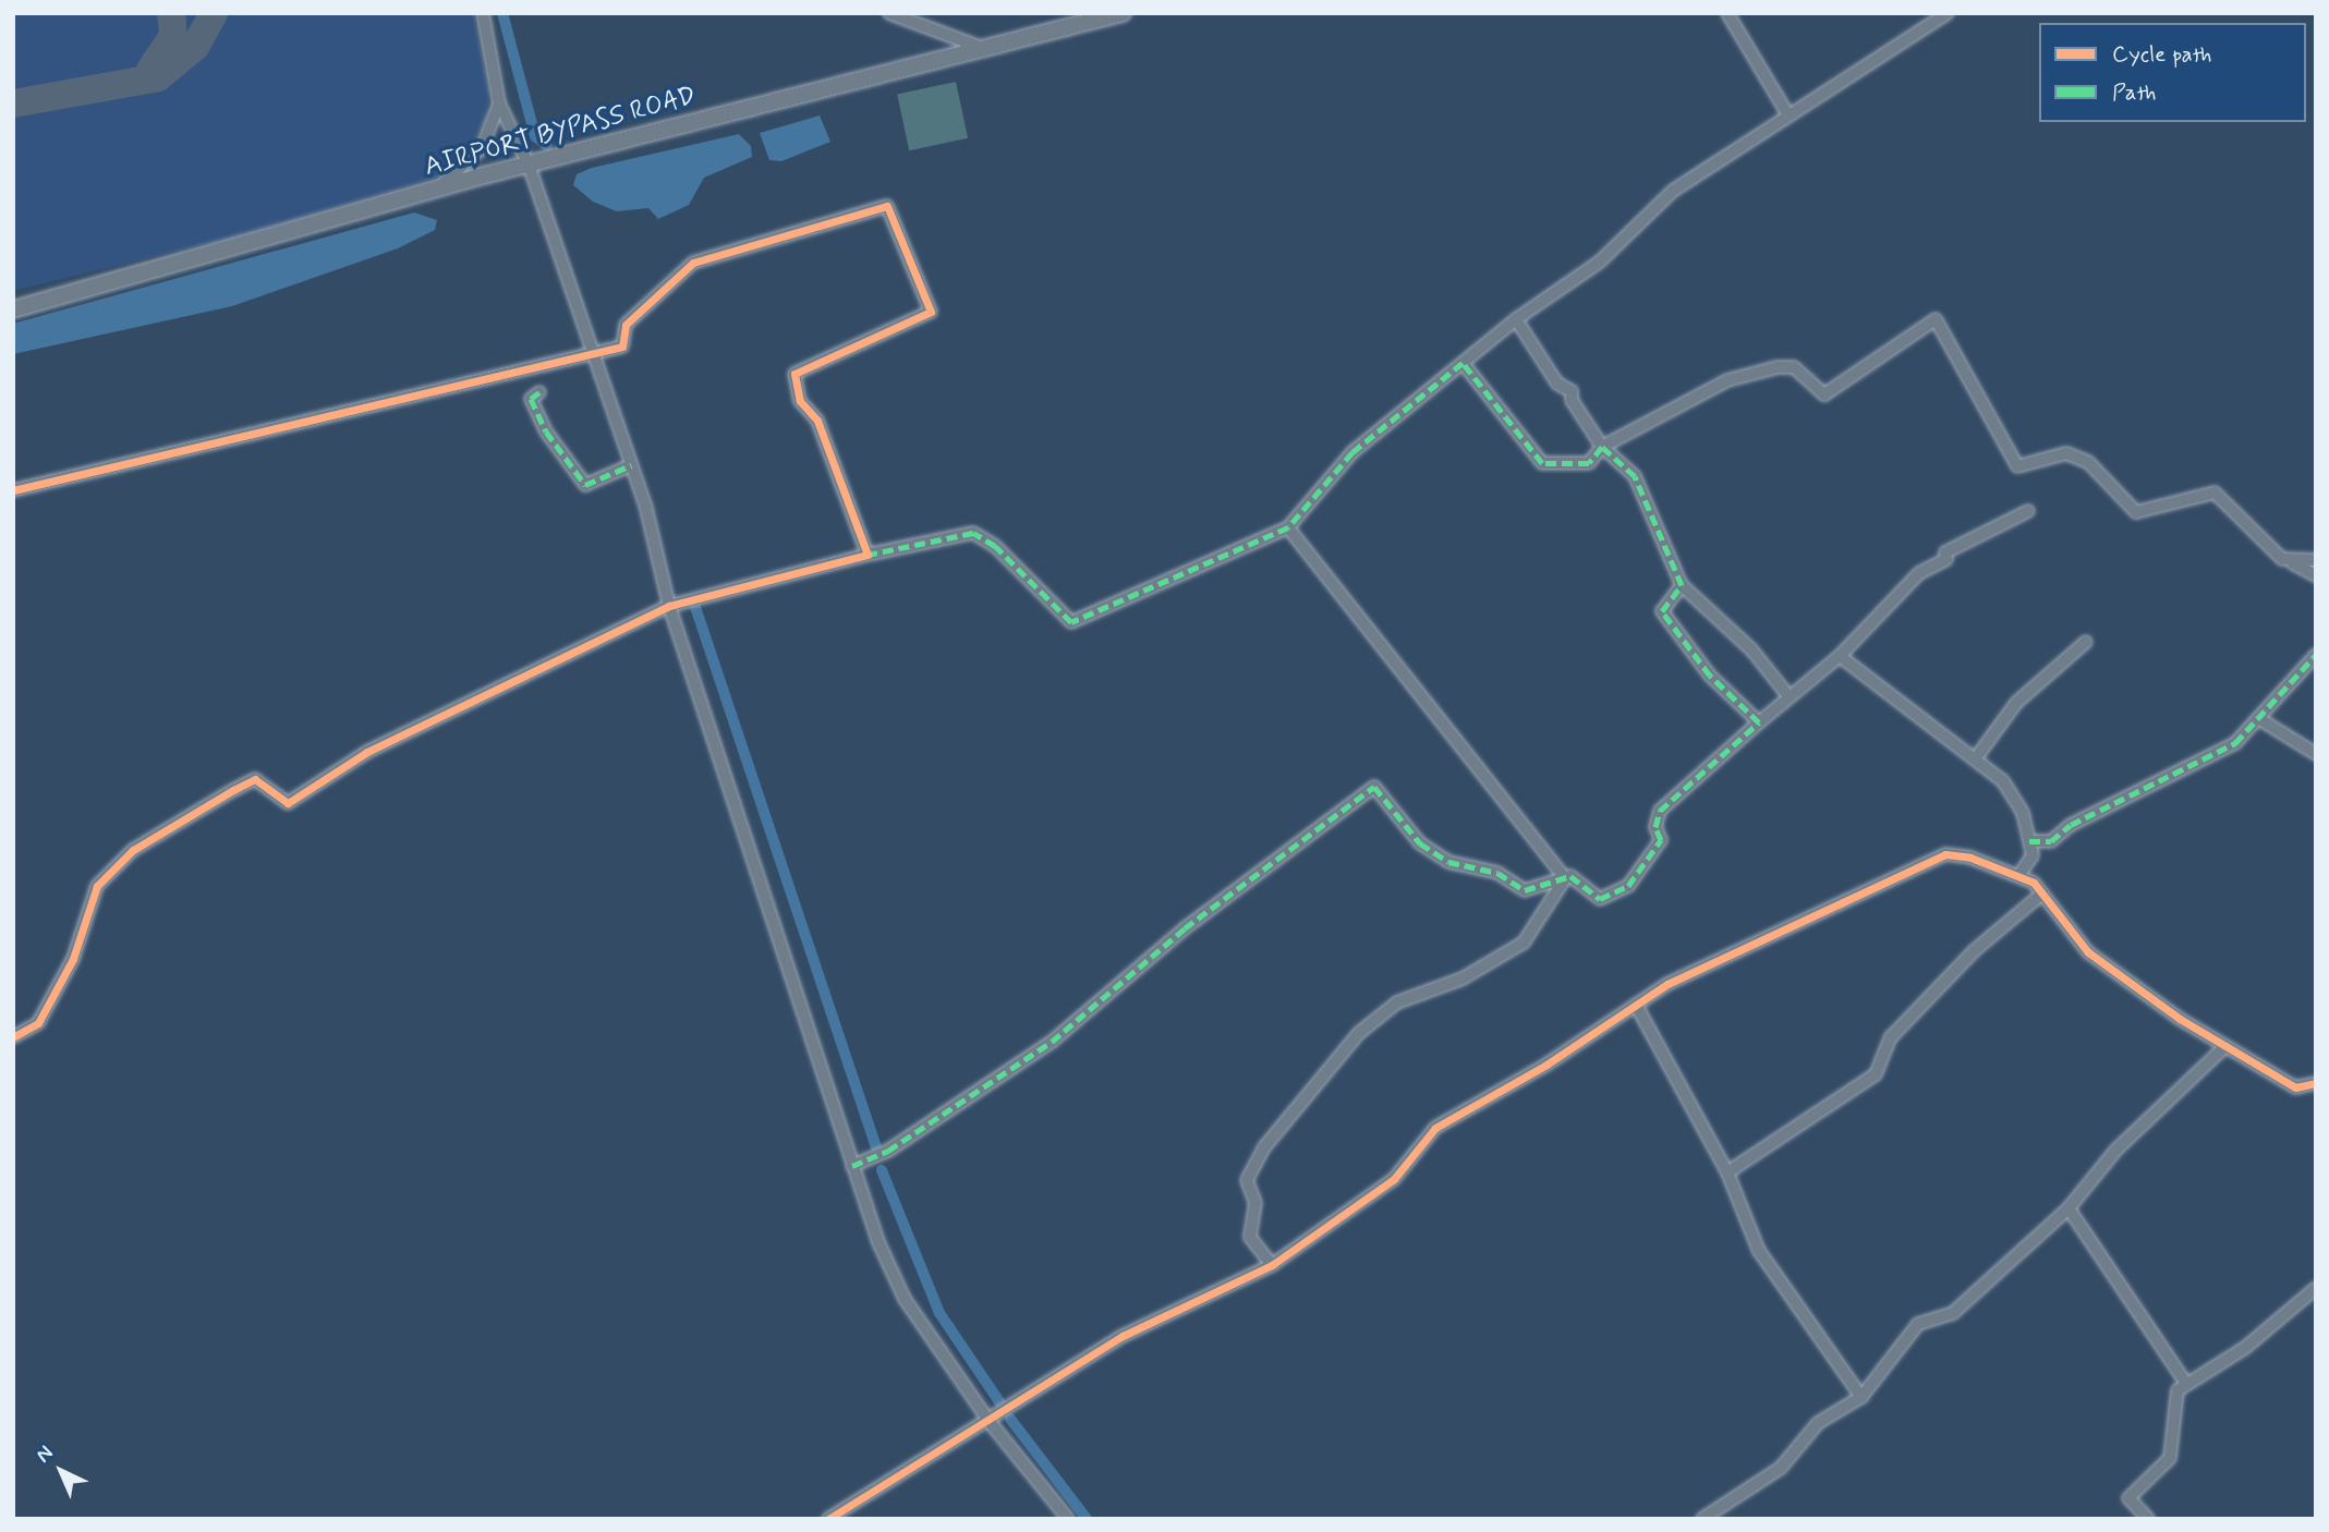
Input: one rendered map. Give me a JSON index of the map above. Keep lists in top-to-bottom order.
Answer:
{
  "streets": {
    "street": ["AIRPORT BYPASS ROAD"]
  },
  "legend": ["Cycle path", "Path"],
  "north": "top left"
}
